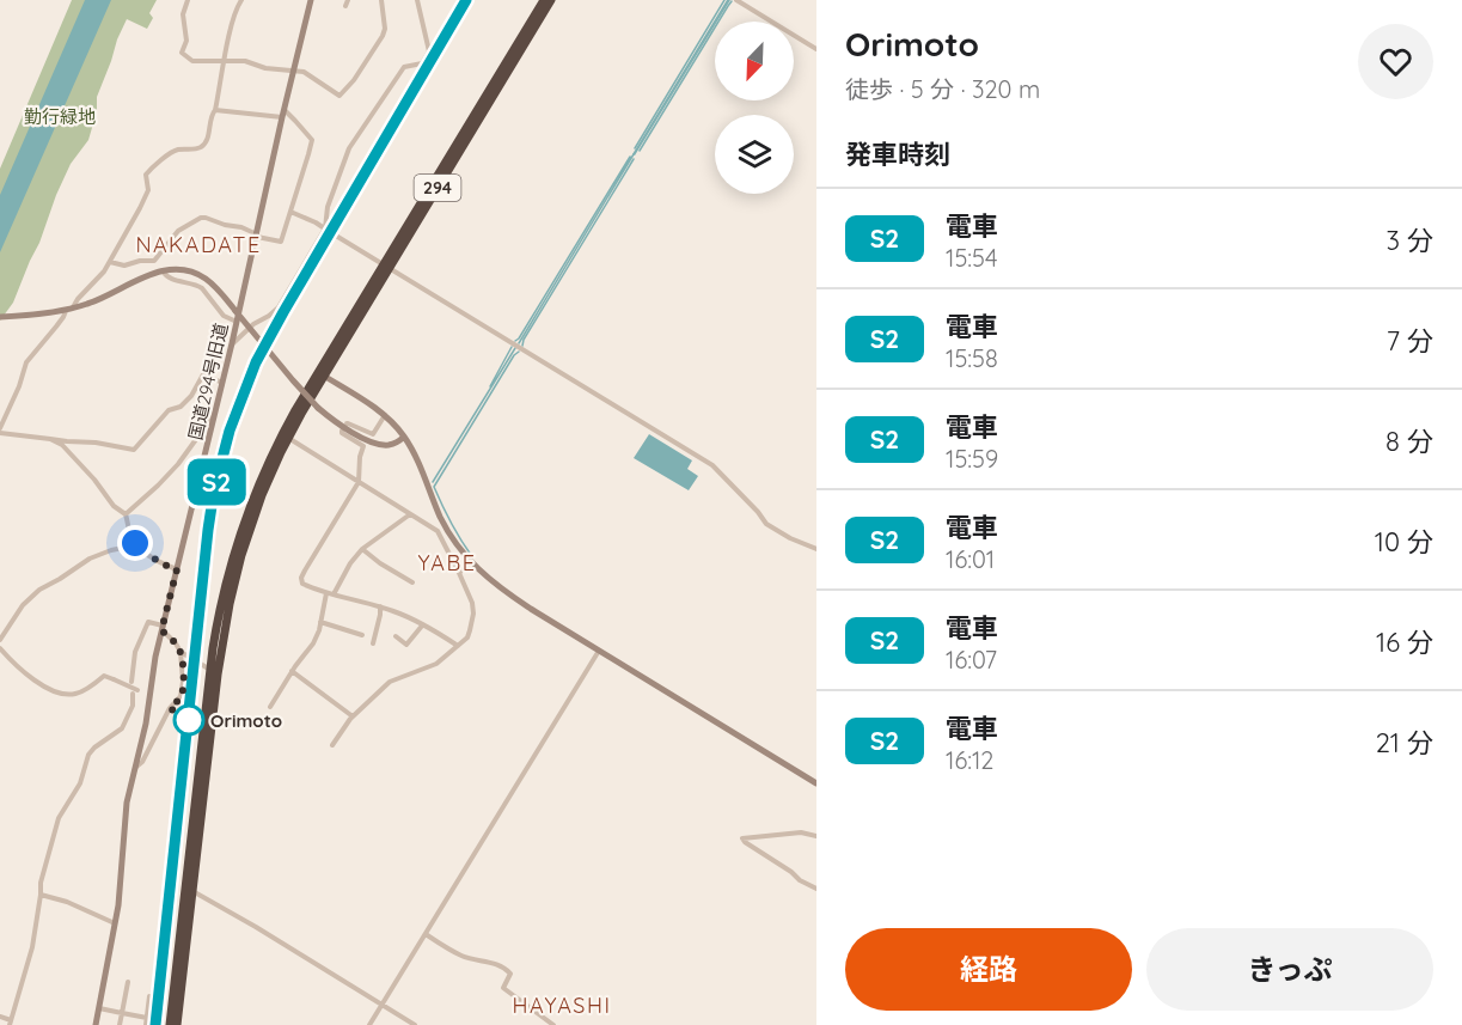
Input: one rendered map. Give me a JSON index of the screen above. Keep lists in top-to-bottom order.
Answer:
{
  "streets": {
    "highway": ["294"],
    "street": ["国道294号旧道"]
  },
  "districts": ["NAKADATE", "YABE", "HAYASHI"],
  "parks": ["勤行緑地"],
  "places": ["Orimoto"],
  "north": "bottom left",
  "page": {
    "on_map": "S2",
    "heading": [
      ["Orimoto", "徒歩 · 5 分 · 320 m"],
      "発車時刻"
    ],
    "list": [
      {
        "mark": "S2",
        "name": "電車",
        "note": "15:54",
        "value": "3 分"
      },
      {
        "mark": "S2",
        "name": "電車",
        "note": "15:58",
        "value": "7 分"
      },
      {
        "mark": "S2",
        "name": "電車",
        "note": "15:59",
        "value": "8 分"
      },
      {
        "mark": "S2",
        "name": "電車",
        "note": "16:01",
        "value": "10 分"
      },
      {
        "mark": "S2",
        "name": "電車",
        "note": "16:07",
        "value": "16 分"
      },
      {
        "mark": "S2",
        "name": "電車",
        "note": "16:12",
        "value": "21 分"
      }
    ],
    "buttons": ["経路", "きっぷ"]
  }
}
